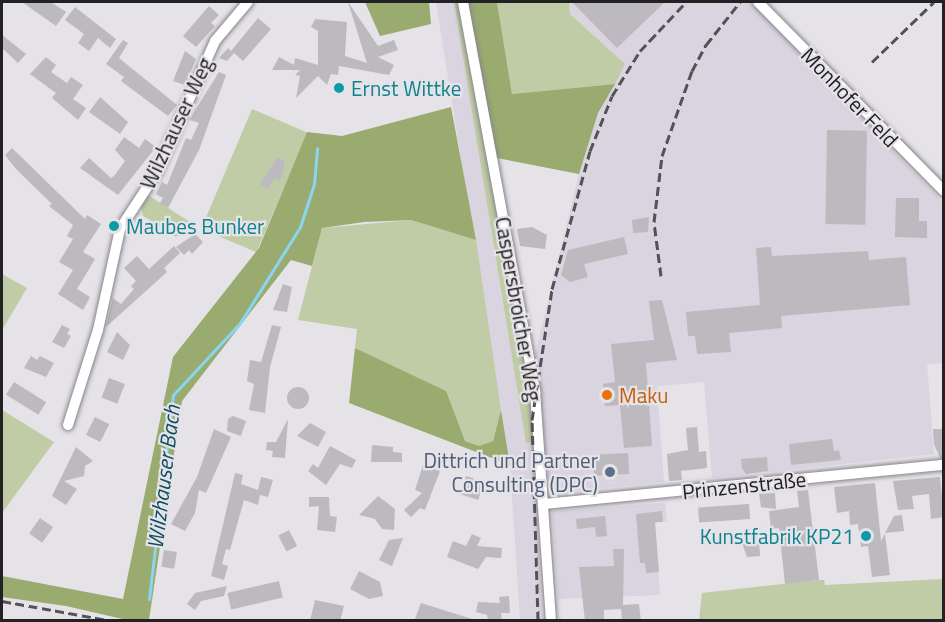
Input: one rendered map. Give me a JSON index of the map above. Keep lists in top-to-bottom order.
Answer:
{
  "streets": {
    "street": [
      "Monhofer Feld",
      "Wilzhauser Weg",
      "Caspersbroicher Weg",
      "Prinzenstraße"
    ]
  },
  "crossings": [
    ["Caspersbroicher Weg", "Prinzenstraße"]
  ],
  "water": ["Wilzhauser Bach"],
  "places": [
    "Ernst Wittke",
    "Maubes Bunker",
    "Maku",
    "Dittrich und Partner Consulting (DPC)",
    "Kunstfabrik KP21"
  ]
}
